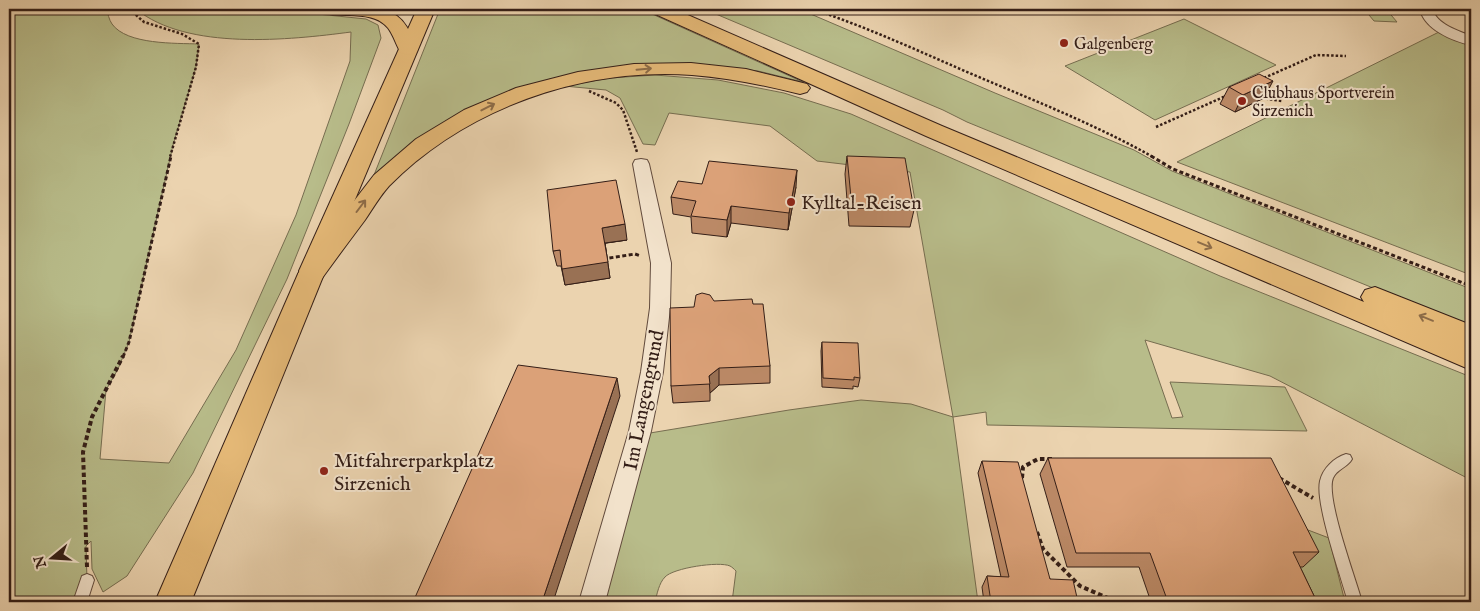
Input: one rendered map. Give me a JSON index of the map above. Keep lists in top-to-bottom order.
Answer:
{
  "streets": {
    "street": ["Im Langengrund"]
  },
  "places": [
    "Galgenberg",
    "Clubhaus Sportverein Sirzenich",
    "Kylltal-Reisen",
    "Mitfahrerparkplatz Sirzenich"
  ],
  "north": "left"
}
